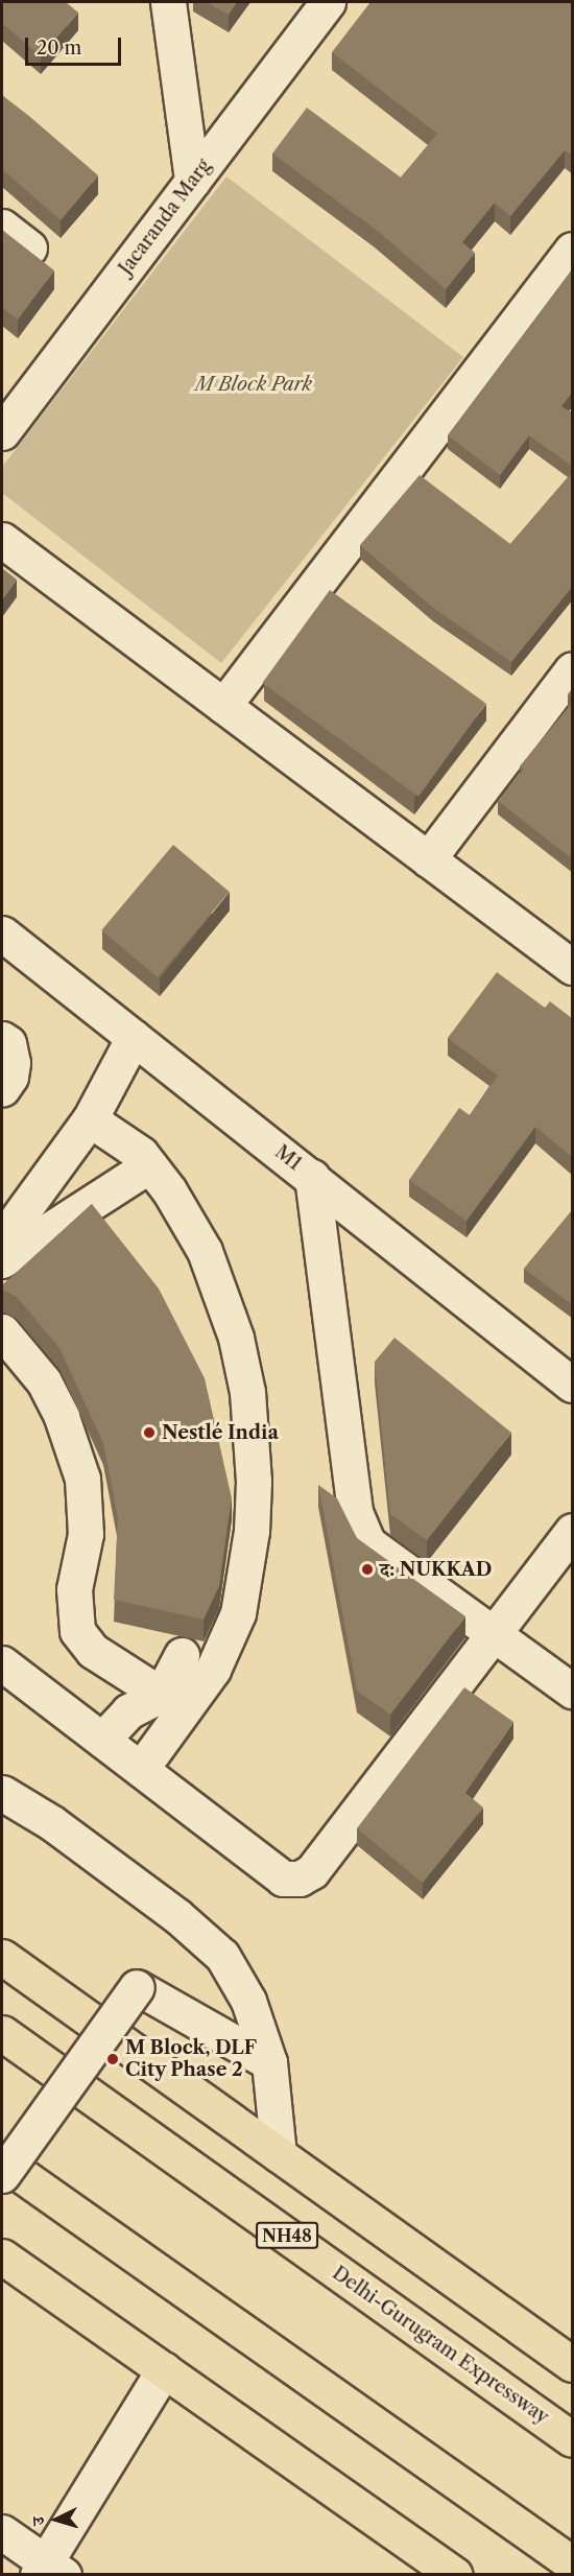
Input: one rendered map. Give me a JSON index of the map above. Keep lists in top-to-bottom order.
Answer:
{
  "streets": {
    "main road": ["NH48", "Delhi-Gurugram Expressway"],
    "street": ["Jacaranda Marg", "M1"]
  },
  "parks": ["M Block Park"],
  "places": ["Nestlé India", "द: NUKKAD", "M Block, DLF City Phase 2"],
  "scale_bar": "20 m",
  "north": "left"
}
